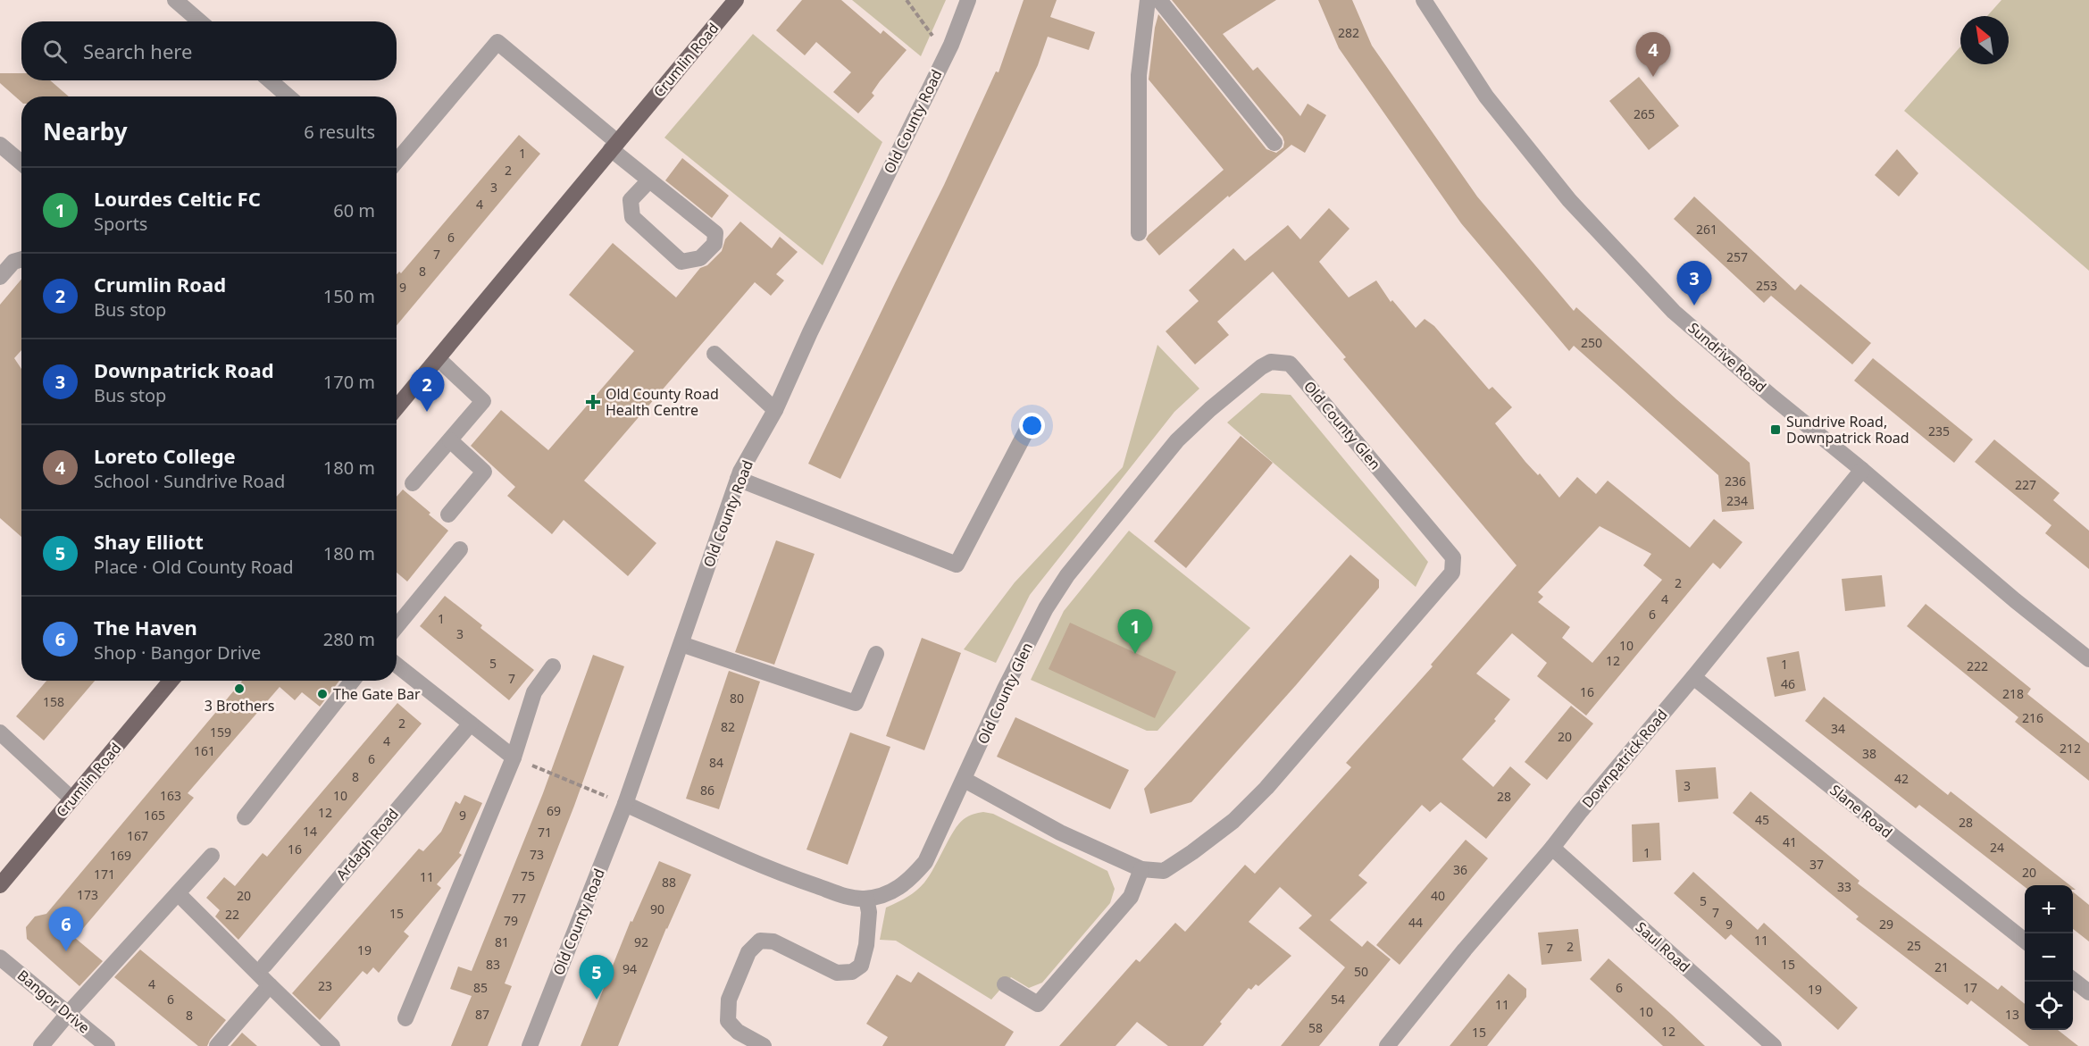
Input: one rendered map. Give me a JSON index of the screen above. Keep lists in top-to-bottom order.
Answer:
{
  "streets": {
    "main road": ["Crumlin Road"],
    "street": [
      "Old County Road",
      "Sundrive Road",
      "Old County Glen",
      "Downpatrick Road",
      "Slane Road",
      "Ardagh Road",
      "Saul Road",
      "Bangor Drive"
    ]
  },
  "crossings": [
    ["Old County Road", "Old County Glen"],
    ["Sundrive Road", "Downpatrick Road"],
    ["Downpatrick Road", "Slane Road"],
    ["Downpatrick Road", "Saul Road"]
  ],
  "places": {
    "health": ["Old County Road Health Centre"],
    "transit": ["Sundrive Road, Downpatrick Road"],
    "other": ["3 Brothers", "The Gate Bar"]
  },
  "house_numbers": [
    "282",
    "265",
    "1",
    "2",
    "3",
    "4",
    "261",
    "6",
    "7",
    "257",
    "8",
    "253",
    "9",
    "250",
    "235",
    "236",
    "227",
    "234",
    "2",
    "4",
    "6",
    "1",
    "3",
    "10",
    "12",
    "5",
    "1",
    "222",
    "7",
    "46",
    "16",
    "218",
    "80",
    "158",
    "216",
    "2",
    "82",
    "34",
    "159",
    "20",
    "4",
    "212",
    "161",
    "38",
    "6",
    "84",
    "8",
    "42",
    "3",
    "86",
    "163",
    "10",
    "28",
    "69",
    "12",
    "165",
    "9",
    "45",
    "28",
    "14",
    "71",
    "167",
    "41",
    "24",
    "16",
    "1",
    "73",
    "169",
    "37",
    "36",
    "20",
    "171",
    "75",
    "11",
    "88",
    "33",
    "173",
    "20",
    "40",
    "77",
    "5",
    "90",
    "7",
    "15",
    "22",
    "79",
    "44",
    "9",
    "29",
    "11",
    "81",
    "92",
    "25",
    "2",
    "7",
    "19",
    "83",
    "15",
    "21",
    "94",
    "50",
    "4",
    "23",
    "85",
    "6",
    "17",
    "19",
    "6",
    "54",
    "11",
    "10",
    "87",
    "13",
    "8",
    "58",
    "12",
    "15"
  ],
  "north": "top left",
  "page": {
    "search": "Search here",
    "pins": [
      "4",
      "3",
      "2",
      "1",
      "6",
      "5"
    ],
    "heading": ["Nearby", "6 results"],
    "list": [
      {
        "mark": "1",
        "name": "Lourdes Celtic FC",
        "note": "Sports",
        "value": "60 m"
      },
      {
        "mark": "2",
        "name": "Crumlin Road",
        "note": "Bus stop",
        "value": "150 m"
      },
      {
        "mark": "3",
        "name": "Downpatrick Road",
        "note": "Bus stop",
        "value": "170 m"
      },
      {
        "mark": "4",
        "name": "Loreto College",
        "note": "School · Sundrive Road",
        "value": "180 m"
      },
      {
        "mark": "5",
        "name": "Shay Elliott",
        "note": "Place · Old County Road",
        "value": "180 m"
      },
      {
        "mark": "6",
        "name": "The Haven",
        "note": "Shop · Bangor Drive",
        "value": "280 m"
      }
    ],
    "map_buttons": ["+", "−"]
  }
}
